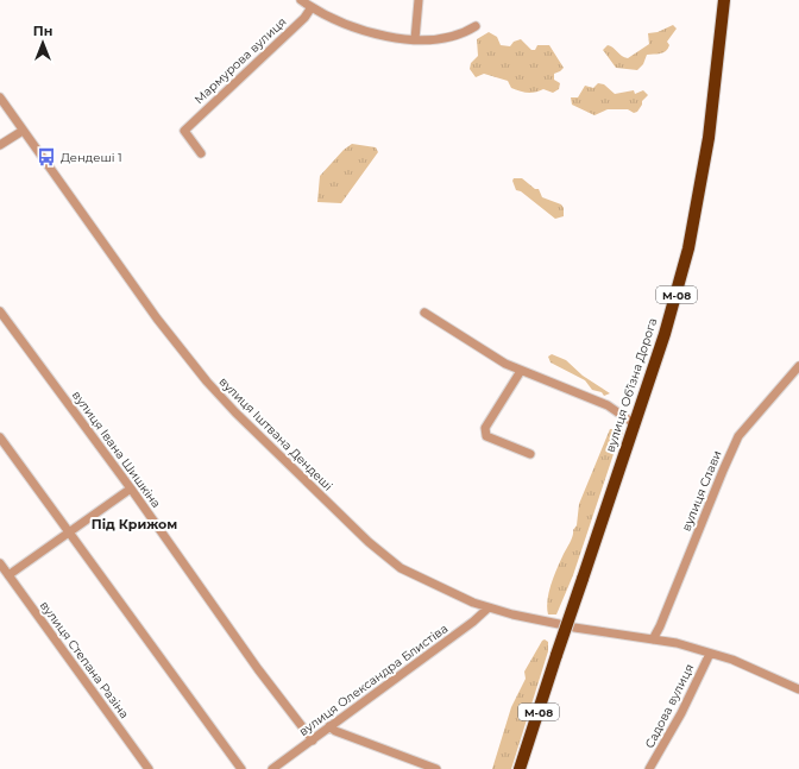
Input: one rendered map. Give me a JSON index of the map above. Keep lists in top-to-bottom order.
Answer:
{
  "streets": {
    "highway": ["М-08", "вулиця Обʼїзна Дорога"],
    "street": [
      "Мармурова вулиця",
      "вулиця Іштвана Дендеші",
      "вулиця Івана Шишкіна",
      "вулиця Слави",
      "вулиця Степана Разіна",
      "вулиця Олександра Блистіва",
      "Садова вулиця"
    ]
  },
  "crossings": [
    ["вулиця Іштвана Дендеші", "вулиця Олександра Блистіва"],
    ["вулиця Івана Шишкіна", "вулиця Олександра Блистіва"]
  ],
  "districts": ["Під Крижом"],
  "places": {
    "bus stop": ["Дендеші 1"]
  },
  "north": "top"
}
